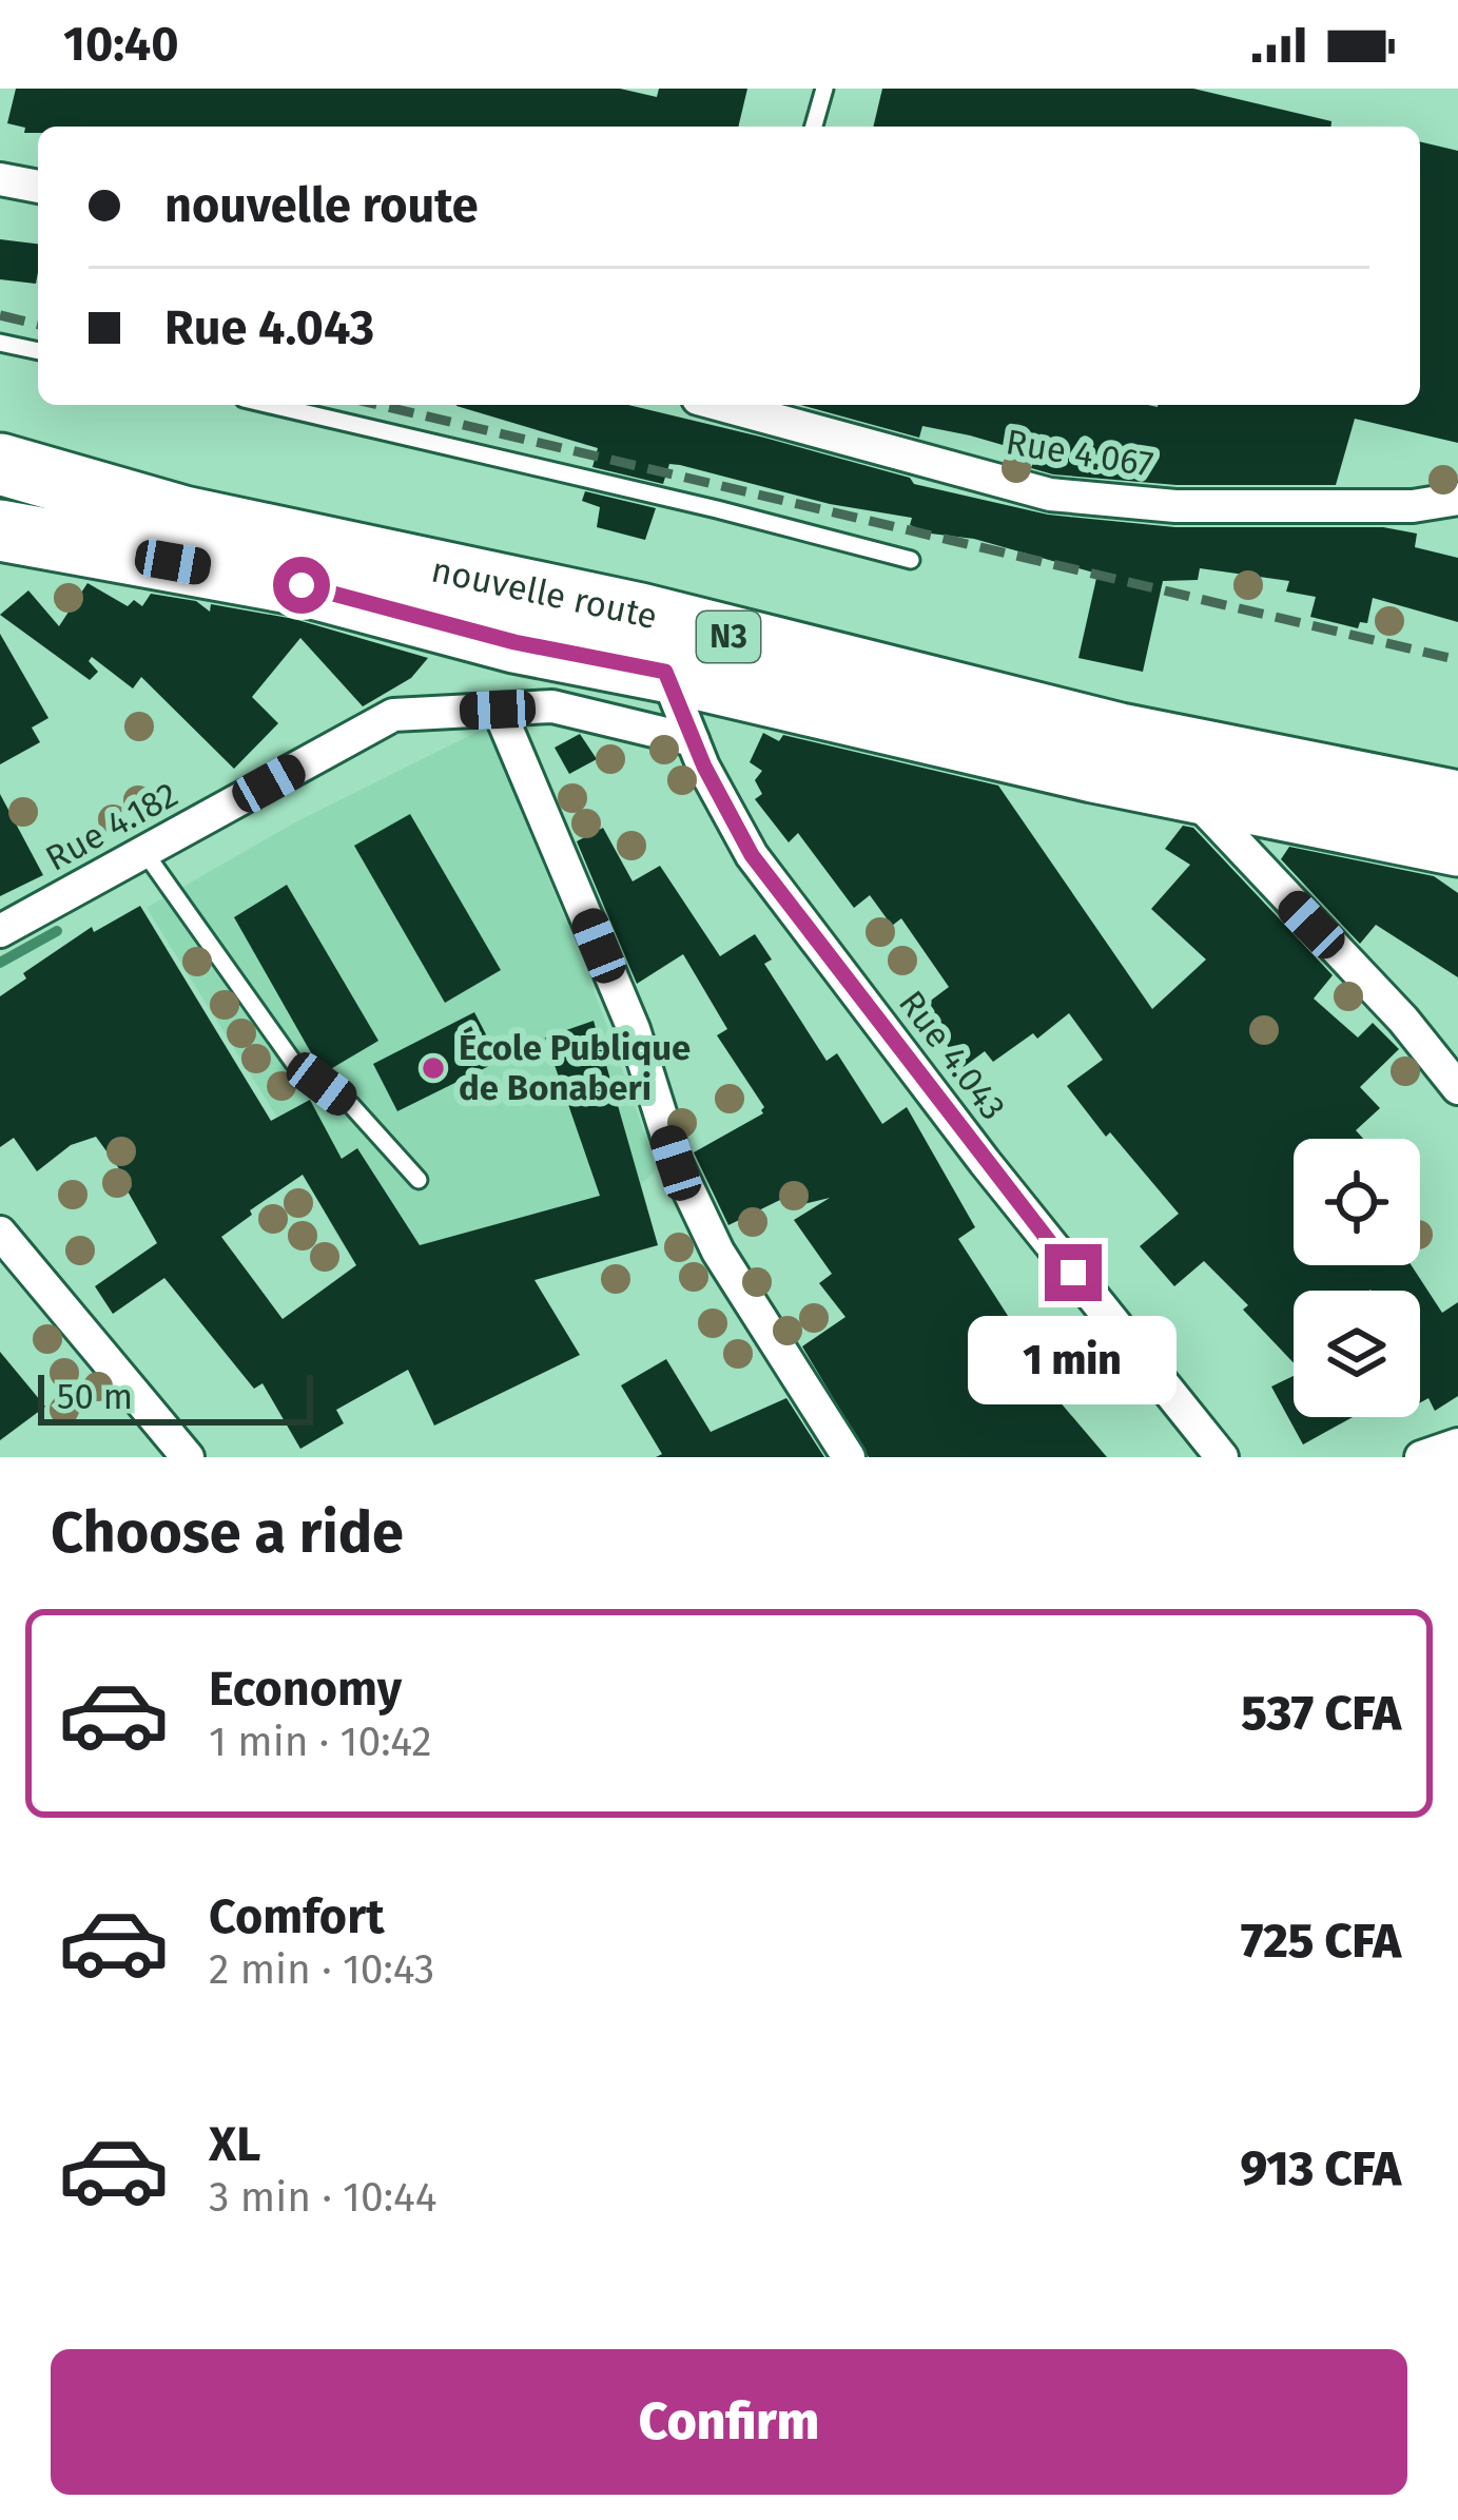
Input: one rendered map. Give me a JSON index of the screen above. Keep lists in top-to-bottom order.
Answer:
{
  "streets": {
    "highway": ["nouvelle route", "N3"],
    "street": ["Rue 4.067", "Rue 4.182", "Rue 4.043"]
  },
  "crossings": [
    ["nouvelle route", "Rue 4.043"],
    ["Rue 4.182", "Rue 4.043"]
  ],
  "places": ["École Publique de Bonaberi"],
  "scale_bar": "50 m",
  "page": {
    "status": "10:40",
    "banner": ["nouvelle route", "Rue 4.043"],
    "bubble": "1 min",
    "scale": "50 m",
    "heading": "Choose a ride",
    "list": [
      {
        "name": "Economy",
        "note": "1 min · 10:42",
        "value": "537 CFA"
      },
      {
        "name": "Comfort",
        "note": "2 min · 10:43",
        "value": "725 CFA"
      },
      {
        "name": "XL",
        "note": "3 min · 10:44",
        "value": "913 CFA"
      }
    ],
    "buttons": "Confirm"
  }
}
